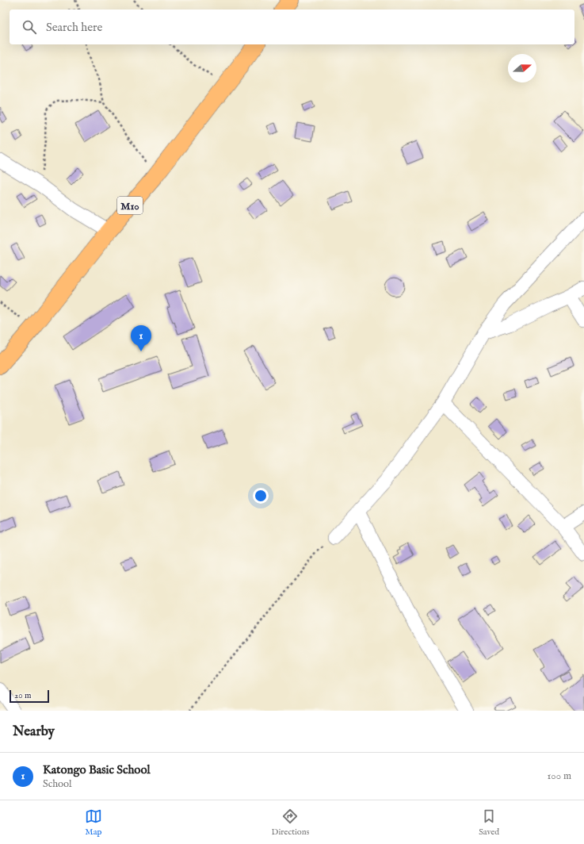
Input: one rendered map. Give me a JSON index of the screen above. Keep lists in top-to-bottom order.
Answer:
{
  "streets": {
    "main road": ["M10"]
  },
  "scale_bar": "20 m",
  "north": "right",
  "page": {
    "search": "Search here",
    "pins": "1",
    "scale": "20 m",
    "heading": "Nearby",
    "list": [
      {
        "mark": "1",
        "name": "Katongo Basic School",
        "note": "School",
        "value": "100 m"
      }
    ],
    "nav": ["Map", "Directions", "Saved"]
  }
}
